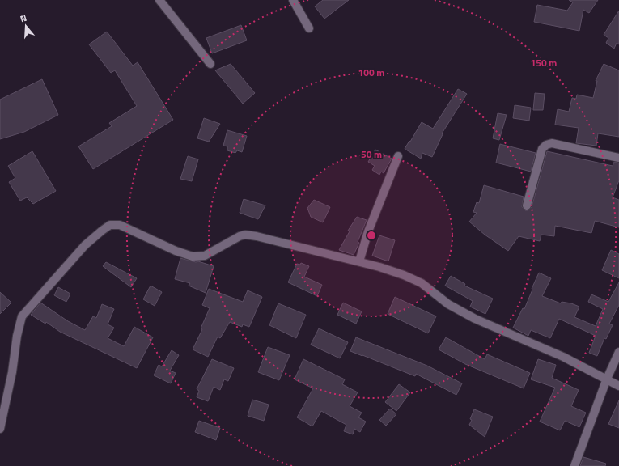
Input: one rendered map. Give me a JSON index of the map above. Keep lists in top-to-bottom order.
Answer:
{
  "north": "top",
  "rings": ["150 m", "100 m", "50 m"]
}
